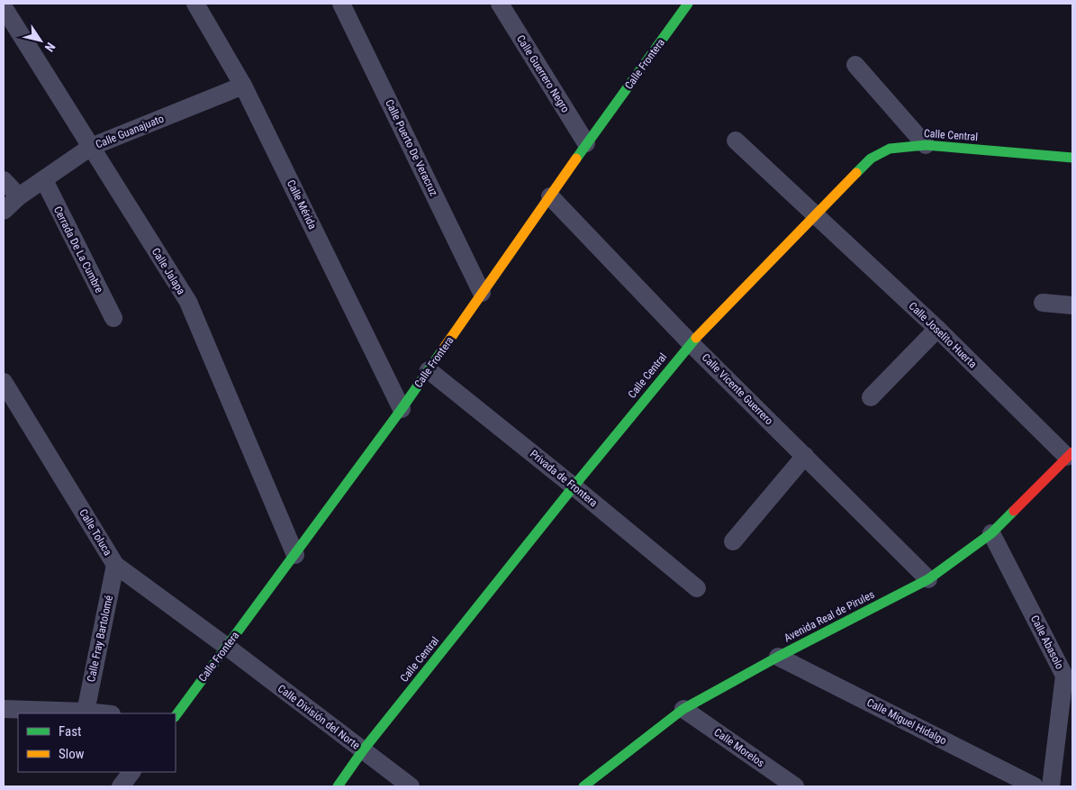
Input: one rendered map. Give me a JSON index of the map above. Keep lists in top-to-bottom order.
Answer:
{
  "streets": {
    "street": [
      "Calle Frontera",
      "Calle Guerrero Negro",
      "Calle Guanajuato",
      "Calle Central",
      "Calle Puerto De Veracruz",
      "Calle Mérida",
      "Cerrada De La Cumbre",
      "Calle Jalapa",
      "Calle Joselito Huerta",
      "Calle Vicente Guerrero",
      "Privada de Frontera",
      "Calle Toluca",
      "Avenida Real de Pirules",
      "Calle Fray Bartolomé",
      "Calle Abasolo",
      "Calle División del Norte",
      "Calle Miguel Hidalgo",
      "Calle Morelos"
    ]
  },
  "crossings": [
    ["Calle Frontera", "Calle Guerrero Negro"],
    ["Calle Frontera", "Calle Puerto De Veracruz"],
    ["Calle Frontera", "Calle Mérida"],
    ["Calle Frontera", "Calle Jalapa"],
    ["Calle Frontera", "Calle Vicente Guerrero"],
    ["Calle Frontera", "Privada de Frontera"],
    ["Calle Frontera", "Calle Toluca"],
    ["Calle Frontera", "Calle División del Norte"],
    ["Calle Guanajuato", "Calle Mérida"],
    ["Calle Guanajuato", "Cerrada De La Cumbre"],
    ["Calle Guanajuato", "Calle Jalapa"],
    ["Calle Central", "Calle Joselito Huerta"],
    ["Calle Central", "Calle Vicente Guerrero"],
    ["Calle Central", "Privada de Frontera"],
    ["Calle Central", "Calle División del Norte"],
    ["Calle Joselito Huerta", "Avenida Real de Pirules"],
    ["Calle Vicente Guerrero", "Avenida Real de Pirules"],
    ["Calle Toluca", "Calle Fray Bartolomé"],
    ["Calle Toluca", "Calle División del Norte"],
    ["Avenida Real de Pirules", "Calle Abasolo"],
    ["Avenida Real de Pirules", "Calle Miguel Hidalgo"],
    ["Avenida Real de Pirules", "Calle Morelos"]
  ],
  "legend": ["Fast", "Slow"],
  "north": "bottom right"
}
